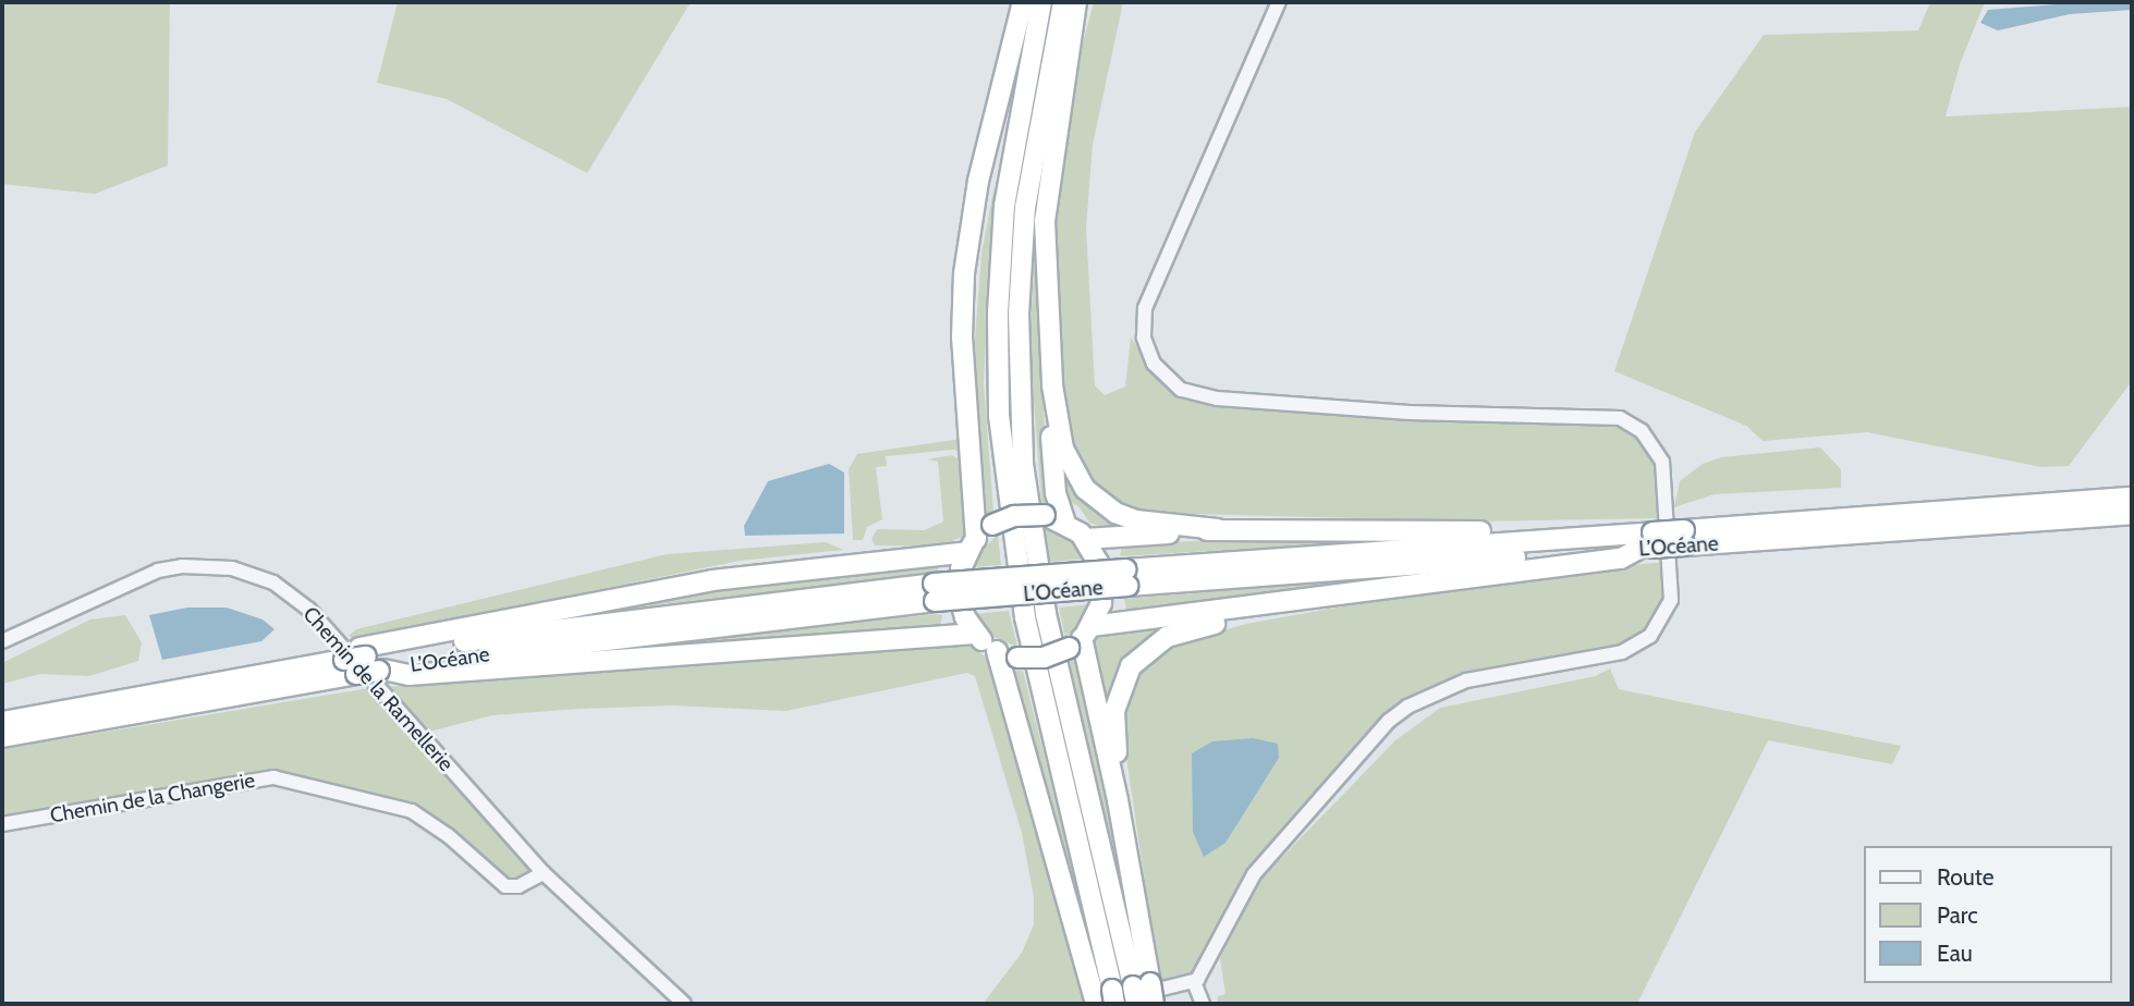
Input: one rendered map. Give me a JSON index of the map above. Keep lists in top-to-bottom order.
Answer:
{
  "streets": {
    "highway": ["L’Océane"],
    "street": ["Chemin de la Ramellerie", "Chemin de la Changerie"]
  },
  "crossings": [
    ["Chemin de la Ramellerie", "Chemin de la Changerie"]
  ],
  "legend": ["Route", "Parc", "Eau"]
}
